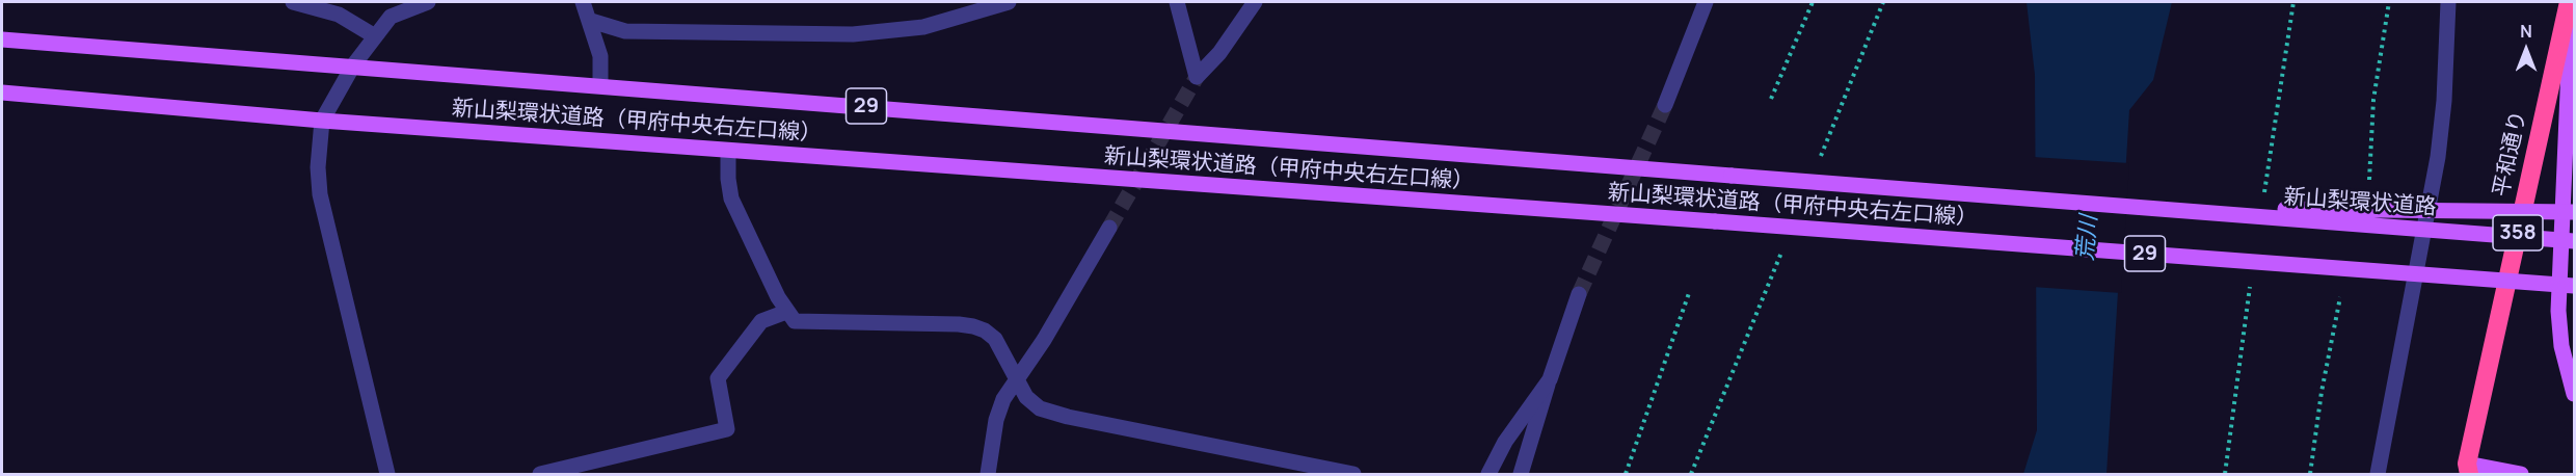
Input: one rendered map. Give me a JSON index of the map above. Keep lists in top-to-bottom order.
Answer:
{
  "streets": {
    "highway": ["平和通り", "358"],
    "main road": ["29", "新山梨環状道路（甲府中央右左口線）", "新山梨環状道路"]
  },
  "crossings": [
    ["新山梨環状道路（甲府中央右左口線）", "新山梨環状道路"]
  ],
  "water": ["荒川"],
  "north": "top"
}
